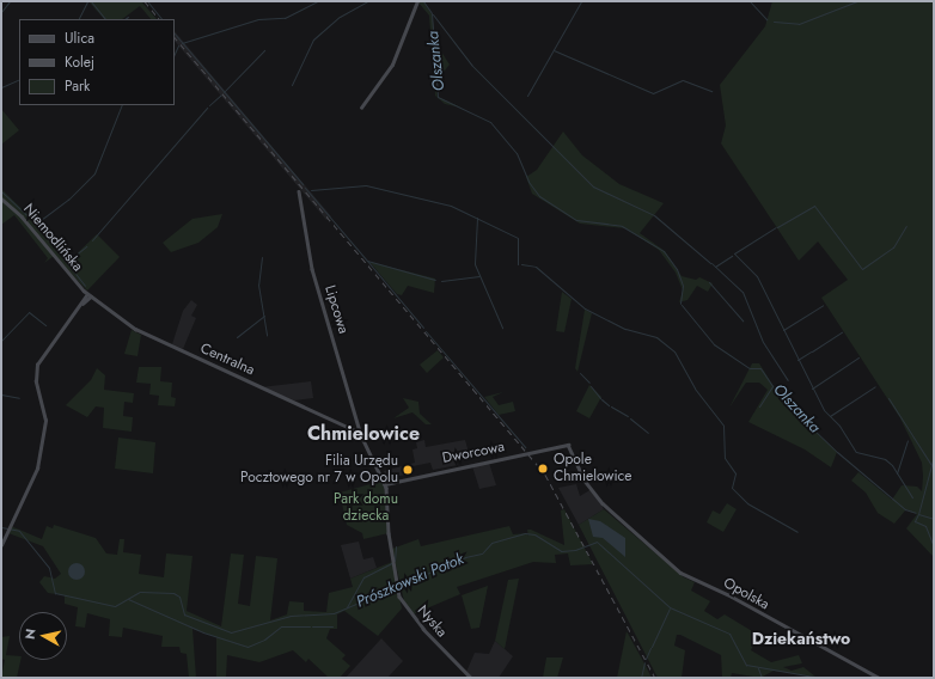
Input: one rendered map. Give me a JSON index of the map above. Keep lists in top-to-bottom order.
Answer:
{
  "streets": {
    "street": [
      "Niemodlińska",
      "Lipcowa",
      "Centralna",
      "Dworcowa",
      "Opolska",
      "Nyska"
    ]
  },
  "crossings": [
    ["Niemodlińska", "Centralna"],
    ["Lipcowa", "Centralna"],
    ["Lipcowa", "Nyska"],
    ["Centralna", "Nyska"],
    ["Dworcowa", "Opolska"],
    ["Dworcowa", "Nyska"]
  ],
  "districts": ["Chmielowice", "Dziekaństwo"],
  "water": ["Olszanka", "Prószkowski Potok"],
  "parks": ["Park domu dziecka"],
  "places": ["Opole Chmielowice", "Filia Urzędu Pocztowego nr 7 w Opolu"],
  "legend": ["Ulica", "Kolej", "Park"],
  "north": "left"
}
